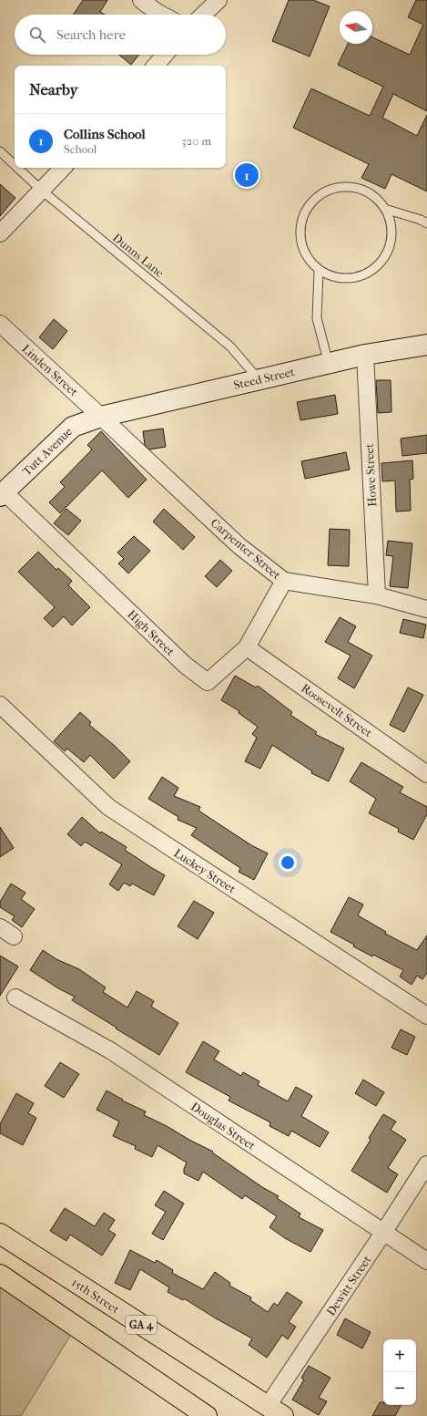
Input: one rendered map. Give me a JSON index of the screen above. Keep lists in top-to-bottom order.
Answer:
{
  "streets": {
    "main road": ["15th Street", "GA 4"],
    "street": [
      "Linden Street",
      "Steed Street",
      "Tutt Avenue",
      "Howe Street",
      "Carpenter Street",
      "High Street",
      "Roosevelt Street",
      "Luckey Street",
      "Douglas Street",
      "Dewitt Street"
    ],
    "lane": ["Dunns Lane"]
  },
  "crossings": [
    ["Dunns Lane", "Steed Street"],
    ["Linden Street", "Steed Street"],
    ["Linden Street", "Tutt Avenue"],
    ["Linden Street", "Carpenter Street"],
    ["Steed Street", "Tutt Avenue"],
    ["Steed Street", "Howe Street"],
    ["Steed Street", "Carpenter Street"],
    ["Tutt Avenue", "Carpenter Street"],
    ["Tutt Avenue", "High Street"],
    ["Howe Street", "Carpenter Street"],
    ["Carpenter Street", "High Street"],
    ["High Street", "Roosevelt Street"],
    ["Douglas Street", "Dewitt Street"],
    ["Dewitt Street", "15th Street"]
  ],
  "north": "left",
  "page": {
    "search": "Search here",
    "heading": "Nearby",
    "list": [
      {
        "mark": "1",
        "name": "Collins School",
        "note": "School",
        "value": "320 m"
      }
    ],
    "pins": "1",
    "map_buttons": ["+", "−"]
  }
}
